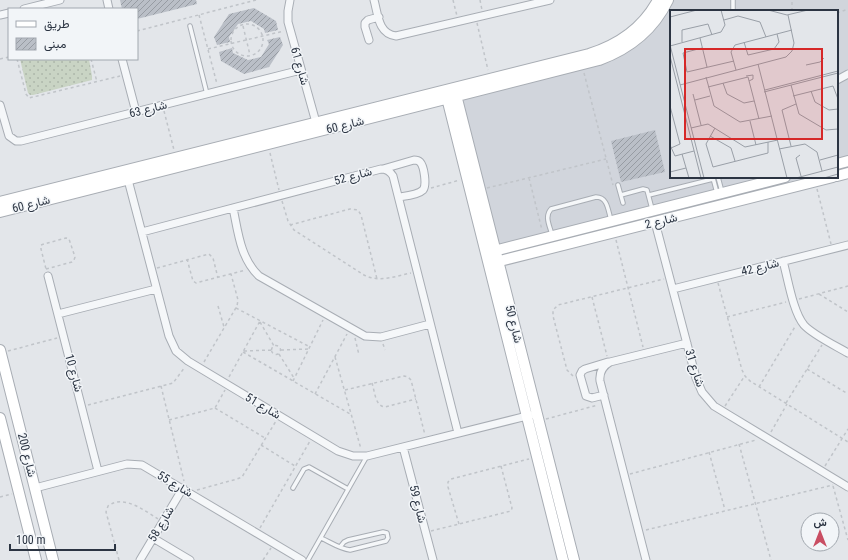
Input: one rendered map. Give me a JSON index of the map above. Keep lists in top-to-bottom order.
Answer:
{
  "streets": {
    "street": [
      "شارع 61",
      "شارع 63",
      "شارع 60",
      "شارع 52",
      "شارع 2",
      "شارع 42",
      "شارع 50",
      "شارع 31",
      "شارع 10",
      "شارع 51",
      "شارع 200",
      "شارع 55",
      "شارع 59",
      "شارع 58"
    ]
  },
  "crossings": [
    ["شارع 61", "شارع 63"],
    ["شارع 61", "شارع 60"],
    ["شارع 60", "شارع 50"],
    ["شارع 60", "شارع 51"],
    ["شارع 52", "شارع 51"],
    ["شارع 2", "شارع 50"],
    ["شارع 2", "شارع 31"],
    ["شارع 42", "شارع 31"],
    ["شارع 50", "شارع 51"],
    ["شارع 10", "شارع 55"],
    ["شارع 51", "شارع 59"],
    ["شارع 200", "شارع 55"],
    ["شارع 55", "شارع 58"]
  ],
  "legend": ["طريق", "مبنى"],
  "scale_bar": "100 m",
  "north": "top"
}
